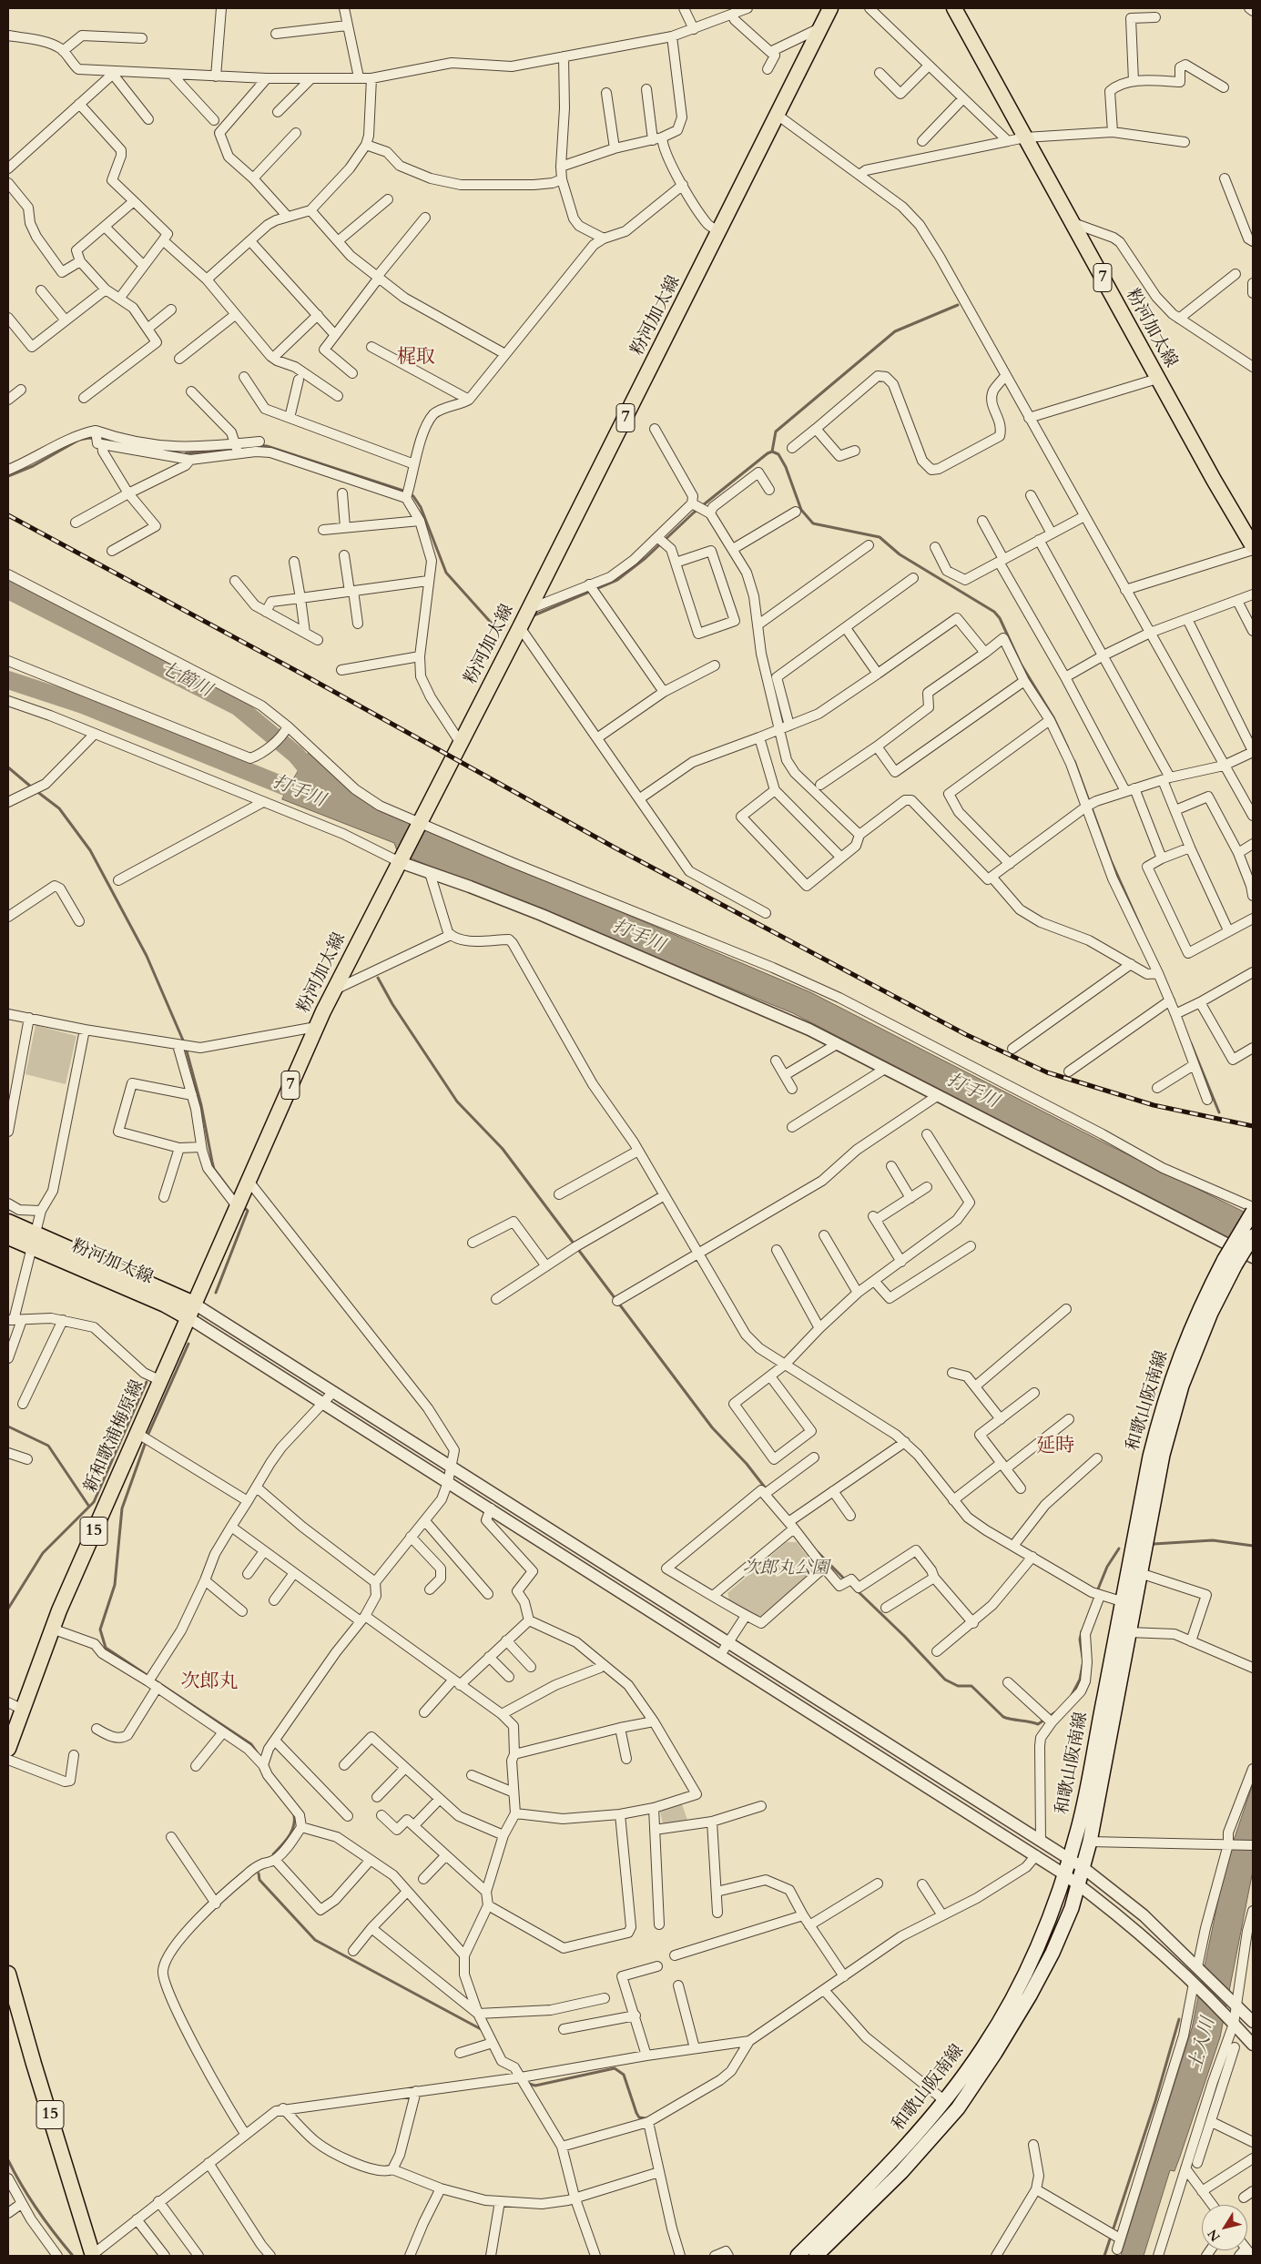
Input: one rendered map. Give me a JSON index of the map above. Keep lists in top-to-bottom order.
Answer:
{
  "streets": {
    "main road": [
      "7",
      "粉河加太線",
      "和歌山阪南線",
      "新和歌浦梅原線",
      "15"
    ]
  },
  "crossings": [
    ["粉河加太線", "新和歌浦梅原線"]
  ],
  "districts": ["梶取", "延時", "次郎丸"],
  "water": ["七箇川", "打手川", "土入川"],
  "parks": ["次郎丸公園"],
  "north": "bottom left"
}
